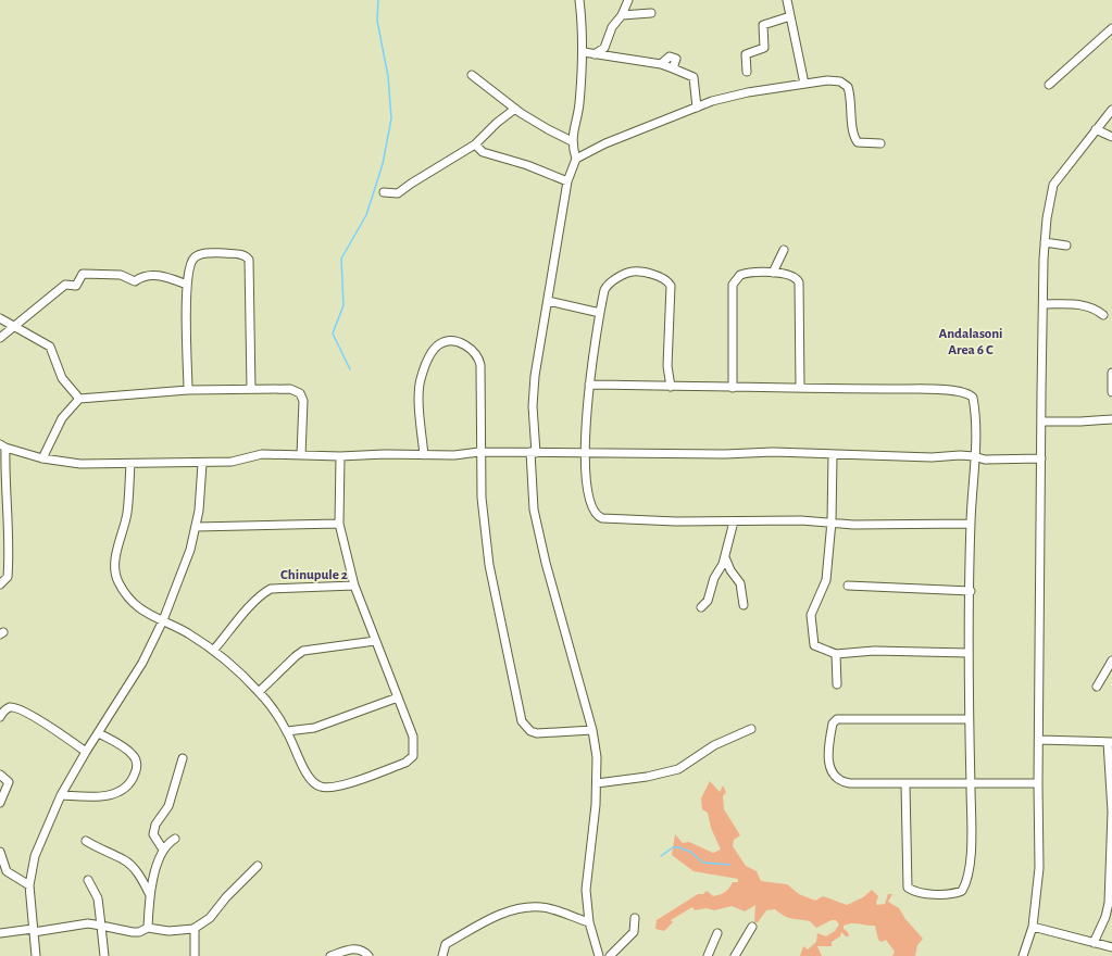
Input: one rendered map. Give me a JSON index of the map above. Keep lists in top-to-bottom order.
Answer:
{
  "districts": ["Andalasoni Area 6 C", "Chinupule 2"]
}
